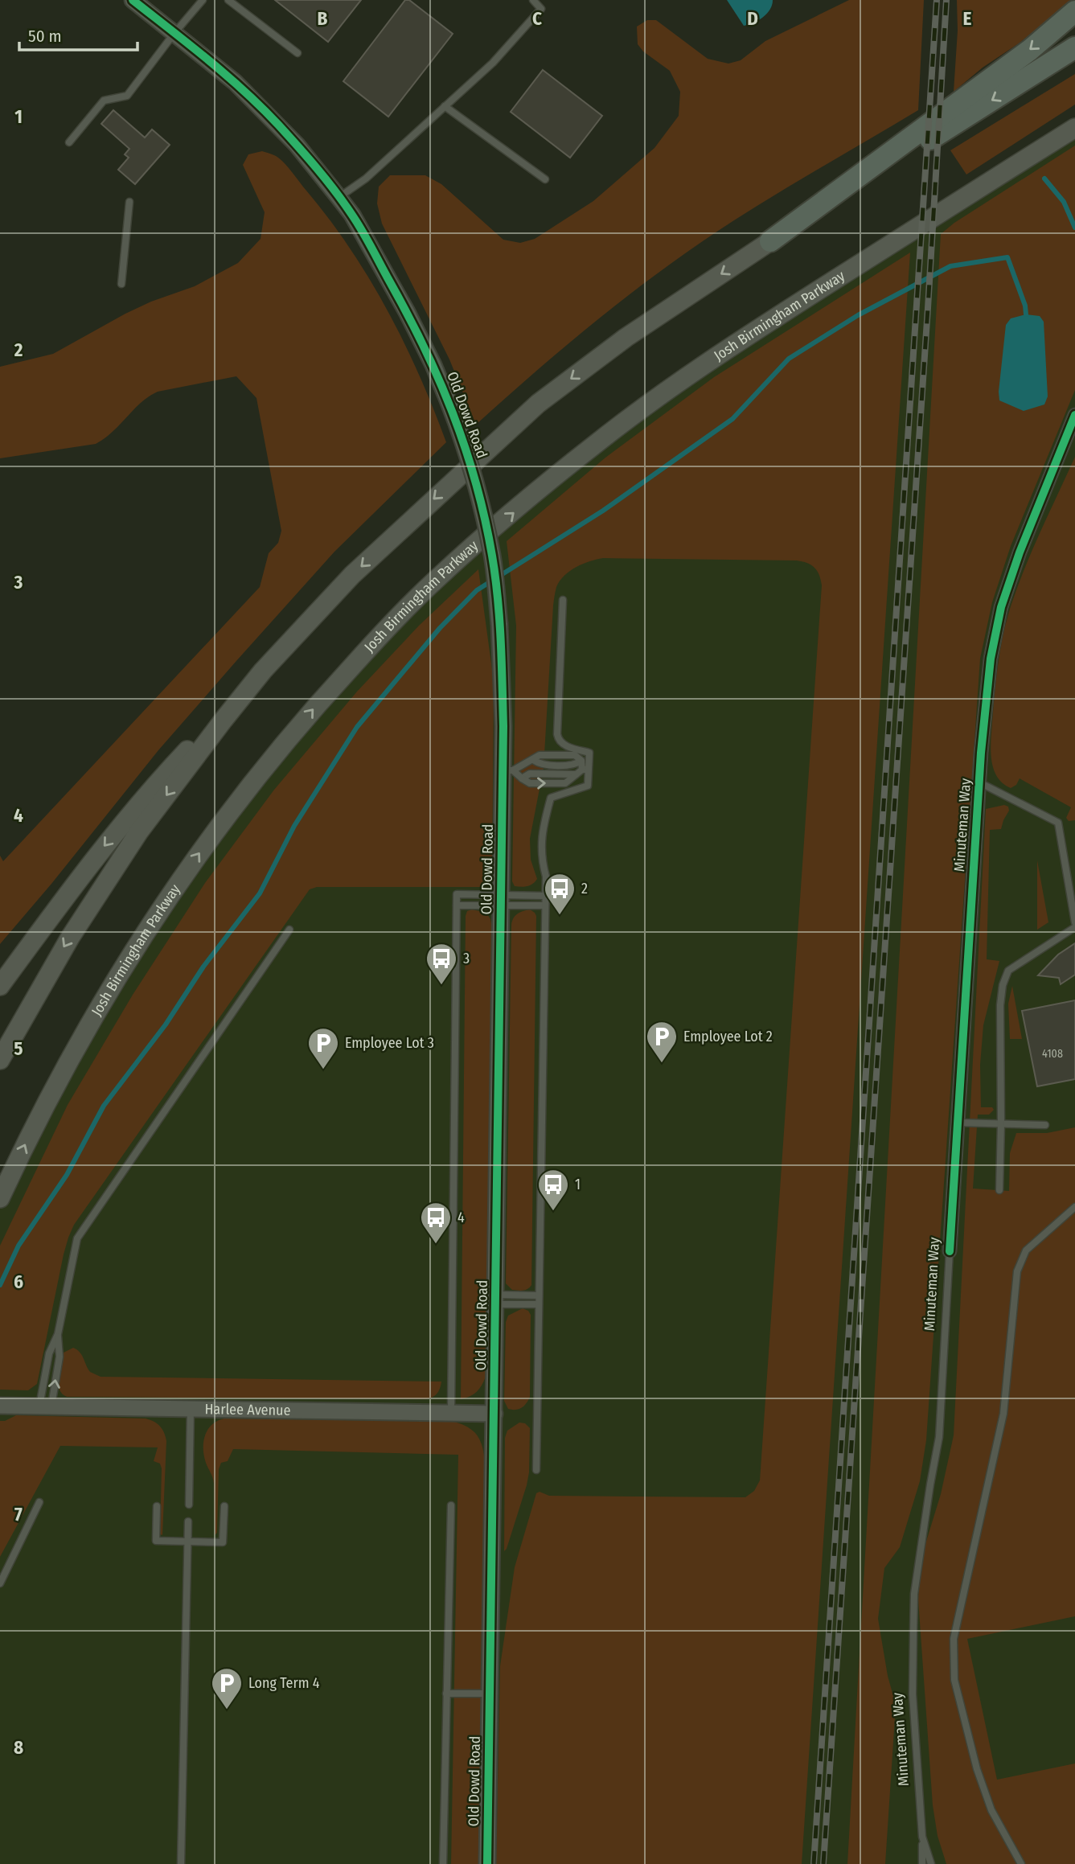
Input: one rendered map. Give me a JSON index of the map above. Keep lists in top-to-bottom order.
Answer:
{
  "streets": {
    "main road": ["Josh Birmingham Parkway"],
    "street": ["Old Dowd Road", "Minuteman Way", "Harlee Avenue"]
  },
  "crossings": [
    ["Old Dowd Road", "Harlee Avenue"]
  ],
  "places": {
    "bus stop": [
      "2",
      "3",
      "1",
      "4"
    ],
    "parking": ["Employee Lot 2", "Employee Lot 3", "Long Term 4"]
  },
  "house_numbers": ["4108"],
  "scale_bar": "50 m",
  "grid": {
    "columns": [
      "B",
      "C",
      "D",
      "E"
    ],
    "rows": [
      "1",
      "2",
      "3",
      "4",
      "5",
      "6",
      "7",
      "8"
    ]
  }
}
